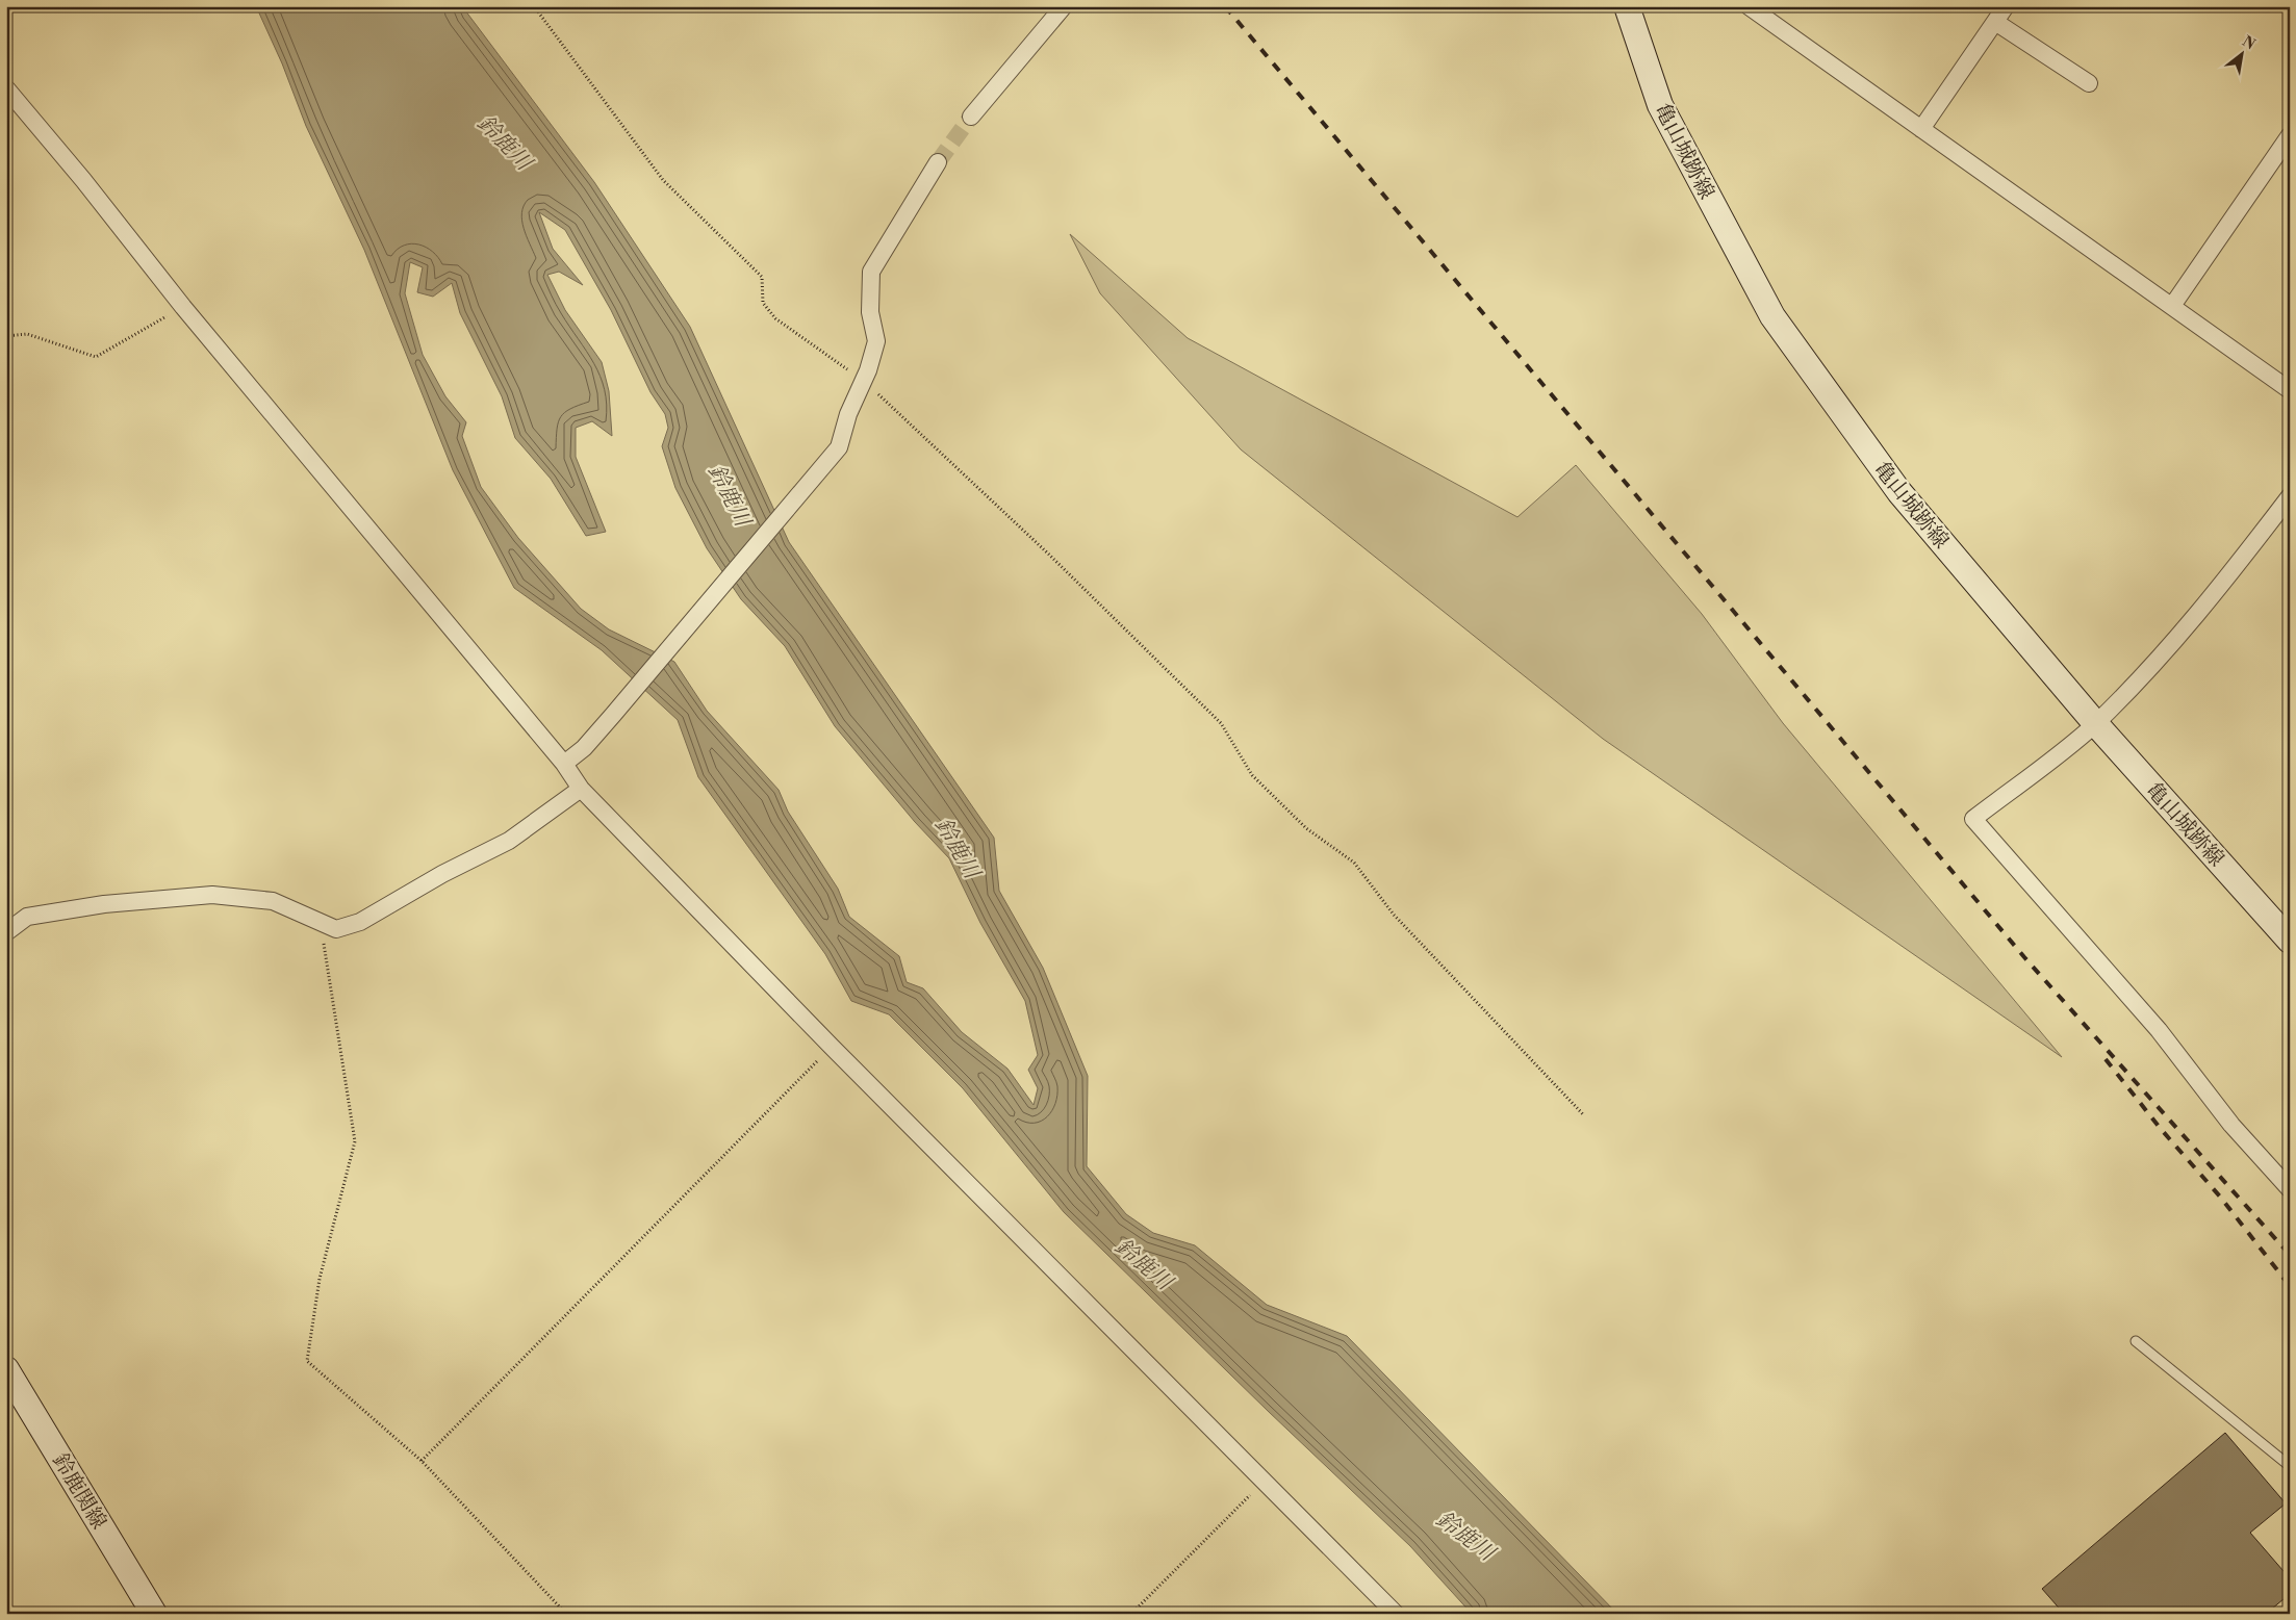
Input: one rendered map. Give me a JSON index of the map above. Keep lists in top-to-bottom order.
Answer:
{
  "streets": {
    "main road": ["亀山城跡線", "鈴鹿関線"]
  },
  "water": ["鈴鹿川"],
  "north": "top right"
}
